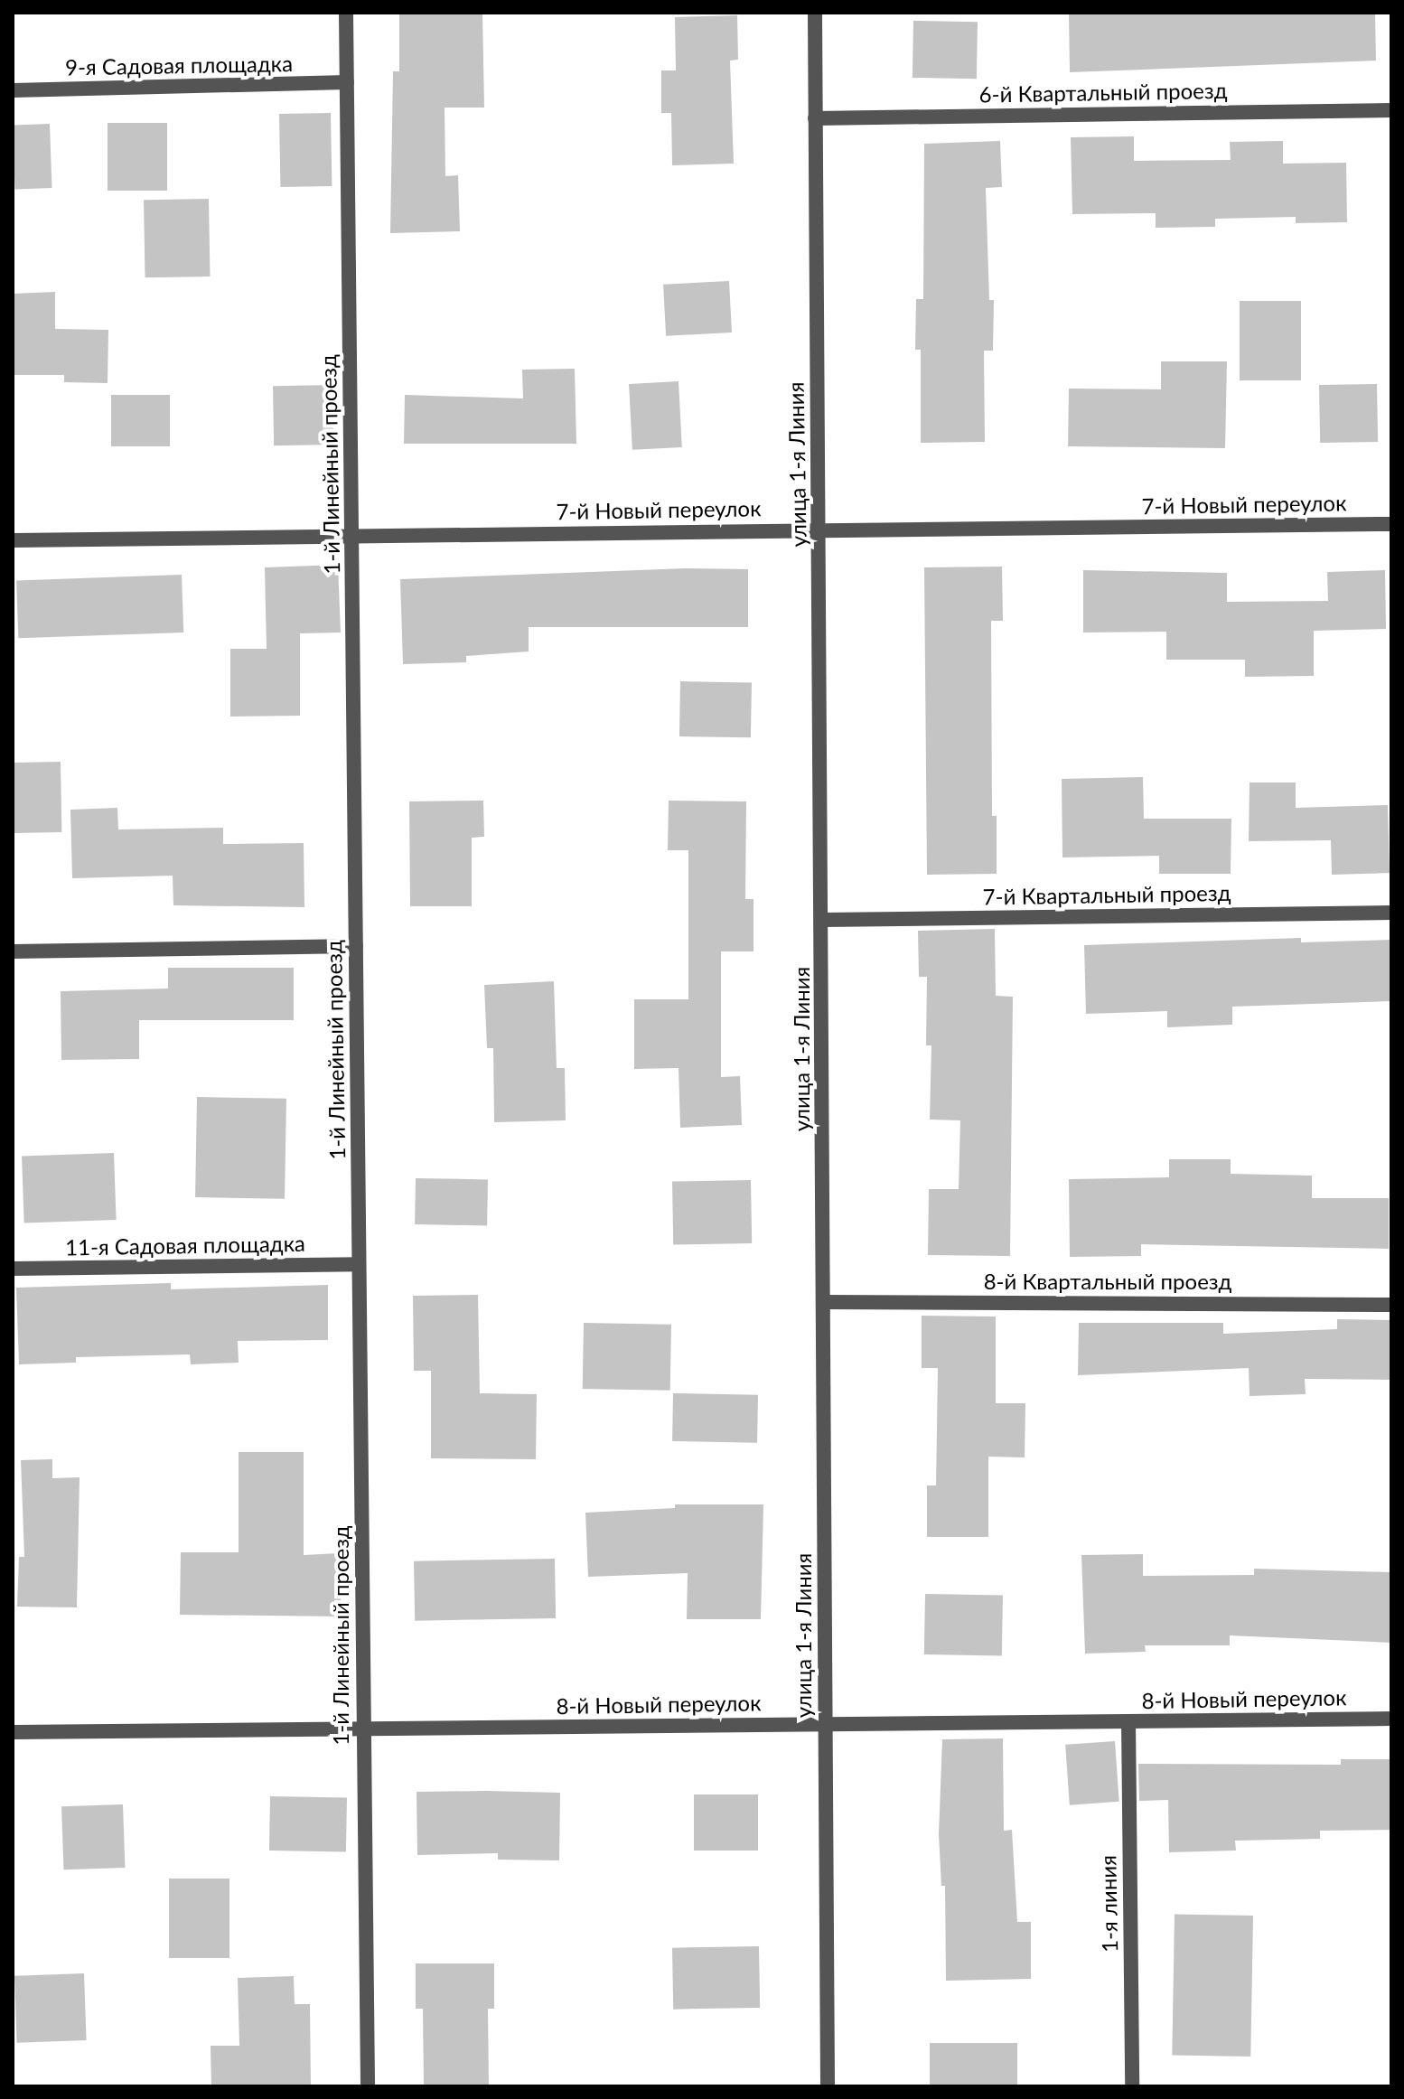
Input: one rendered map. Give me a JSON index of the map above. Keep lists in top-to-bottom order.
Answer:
{
  "streets": {
    "street": [
      "9-я Садовая площадка",
      "6-й Квартальный проезд",
      "1-й Линейный проезд",
      "улица 1-я Линия",
      "7-й Новый переулок",
      "7-й Квартальный проезд",
      "11-я Садовая площадка",
      "8-й Квартальный проезд",
      "8-й Новый переулок",
      "1-я линия"
    ]
  },
  "crossings": [
    ["9-я Садовая площадка", "1-й Линейный проезд"],
    ["6-й Квартальный проезд", "улица 1-я Линия"],
    ["1-й Линейный проезд", "7-й Новый переулок"],
    ["1-й Линейный проезд", "11-я Садовая площадка"],
    ["1-й Линейный проезд", "8-й Новый переулок"],
    ["улица 1-я Линия", "7-й Новый переулок"],
    ["улица 1-я Линия", "7-й Квартальный проезд"],
    ["улица 1-я Линия", "8-й Квартальный проезд"],
    ["улица 1-я Линия", "8-й Новый переулок"],
    ["8-й Новый переулок", "1-я линия"]
  ]
}
